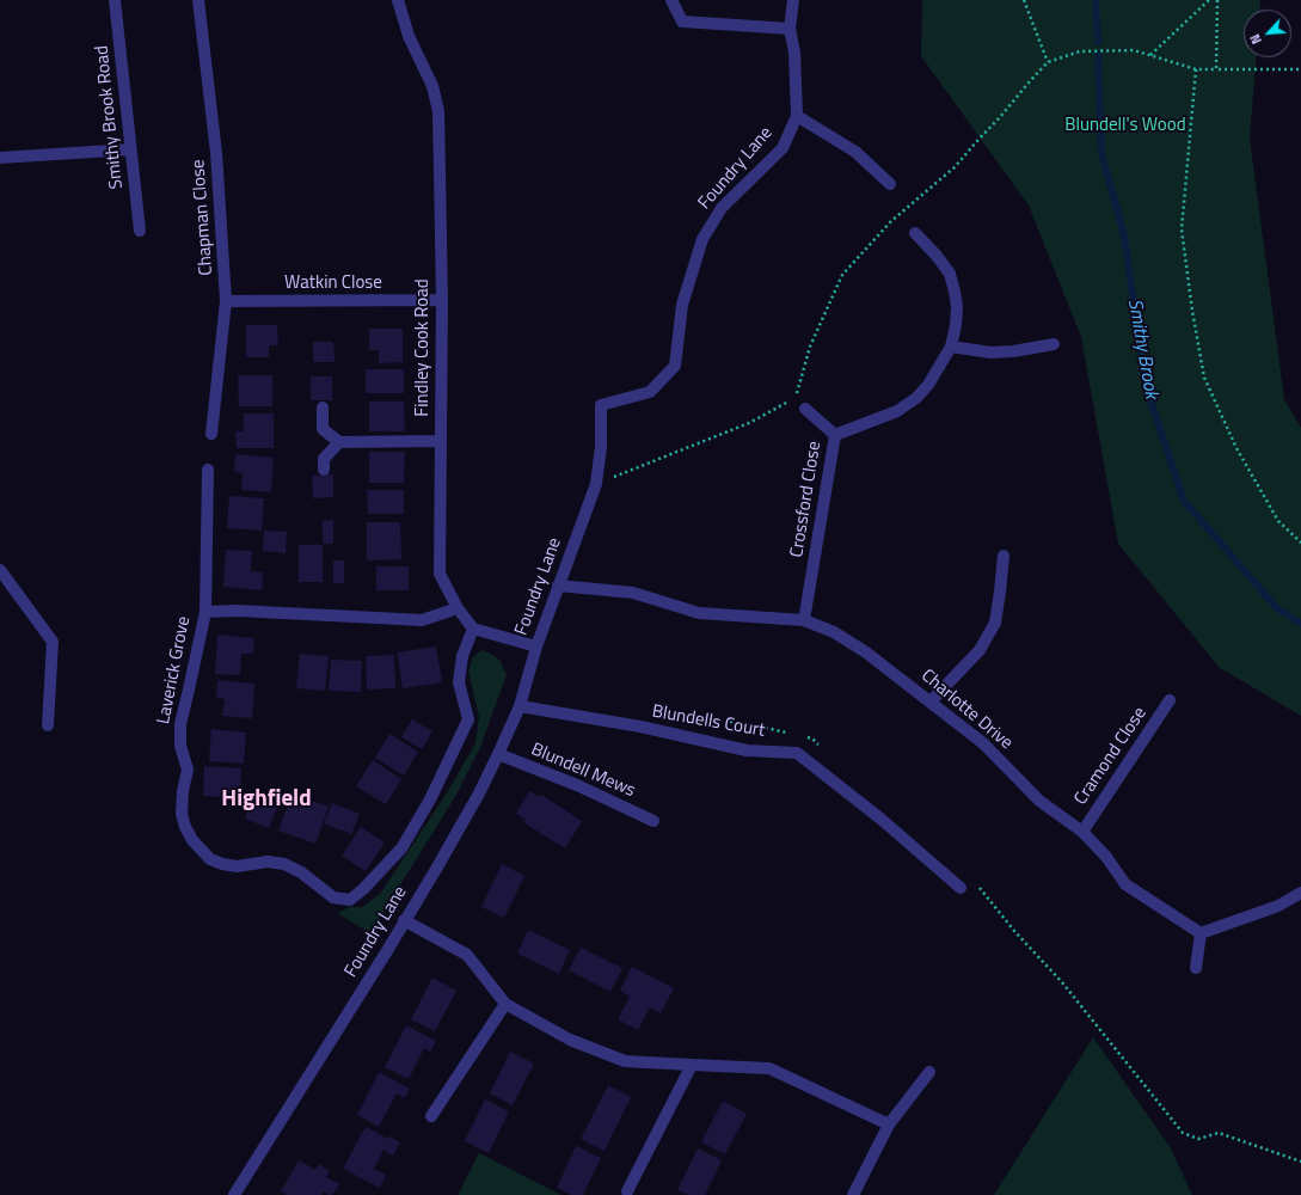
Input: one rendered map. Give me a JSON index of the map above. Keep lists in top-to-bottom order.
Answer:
{
  "streets": {
    "street": [
      "Smithy Brook Road",
      "Foundry Lane",
      "Chapman Close",
      "Watkin Close",
      "Findley Cook Road",
      "Crossford Close",
      "Laverick Grove",
      "Charlotte Drive",
      "Blundells Court",
      "Cramond Close",
      "Blundell Mews"
    ]
  },
  "crossings": [
    ["Foundry Lane", "Charlotte Drive"],
    ["Foundry Lane", "Blundells Court"],
    ["Foundry Lane", "Blundell Mews"],
    ["Chapman Close", "Watkin Close"],
    ["Watkin Close", "Findley Cook Road"],
    ["Findley Cook Road", "Laverick Grove"],
    ["Crossford Close", "Charlotte Drive"],
    ["Charlotte Drive", "Cramond Close"]
  ],
  "districts": ["Highfield"],
  "water": ["Smithy Brook"],
  "parks": ["Blundell's Wood"],
  "north": "bottom left"
}
